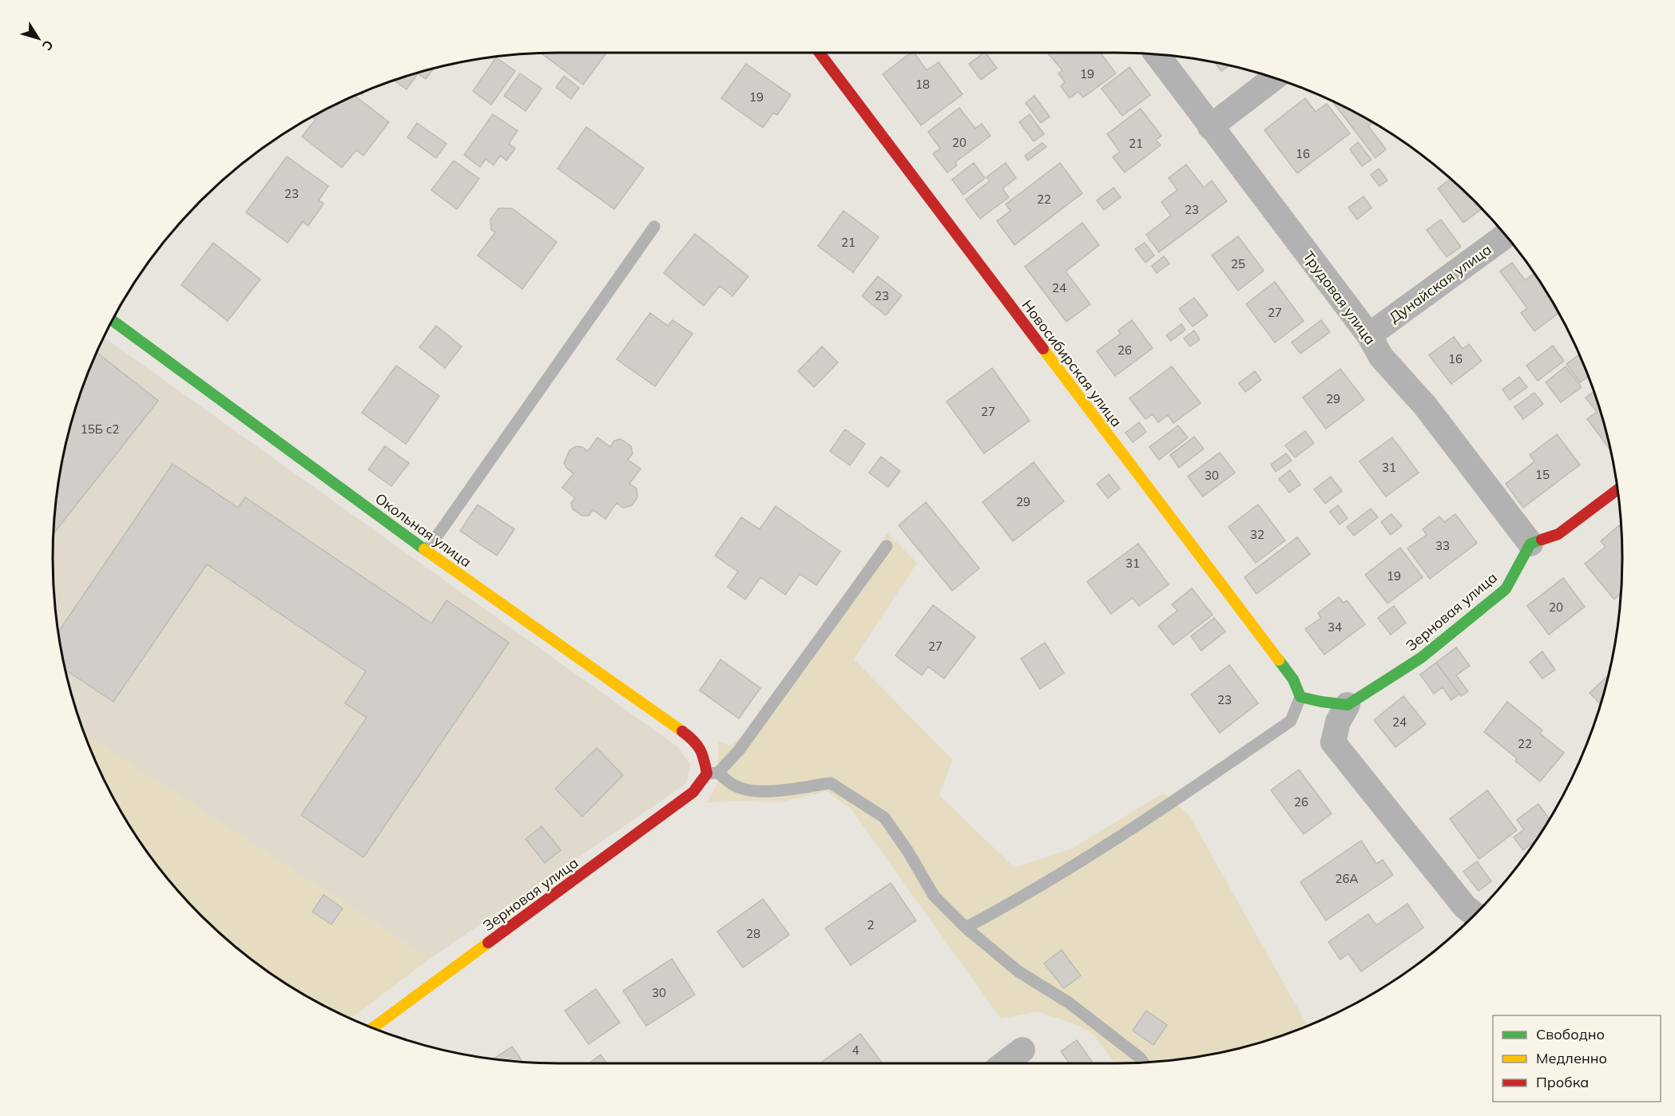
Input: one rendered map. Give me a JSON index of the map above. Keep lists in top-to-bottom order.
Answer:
{
  "streets": {
    "street": [
      "Дунайская улица",
      "Трудовая улица",
      "Новосибирская улица",
      "Окольная улица",
      "Зерновая улица"
    ]
  },
  "crossings": [
    ["Дунайская улица", "Трудовая улица"],
    ["Трудовая улица", "Зерновая улица"],
    ["Окольная улица", "Зерновая улица"]
  ],
  "house_numbers": [
    "19",
    "18",
    "19",
    "20",
    "21",
    "16",
    "23",
    "22",
    "23",
    "21",
    "25",
    "24",
    "23",
    "27",
    "26",
    "16",
    "29",
    "27",
    "15Б с2",
    "31",
    "15",
    "30",
    "29",
    "32",
    "33",
    "31",
    "19",
    "20",
    "34",
    "27",
    "23",
    "24",
    "22",
    "26",
    "26А",
    "2",
    "28",
    "30",
    "4"
  ],
  "legend": ["Свободно", "Медленно", "Пробка"],
  "north": "bottom right"
}
